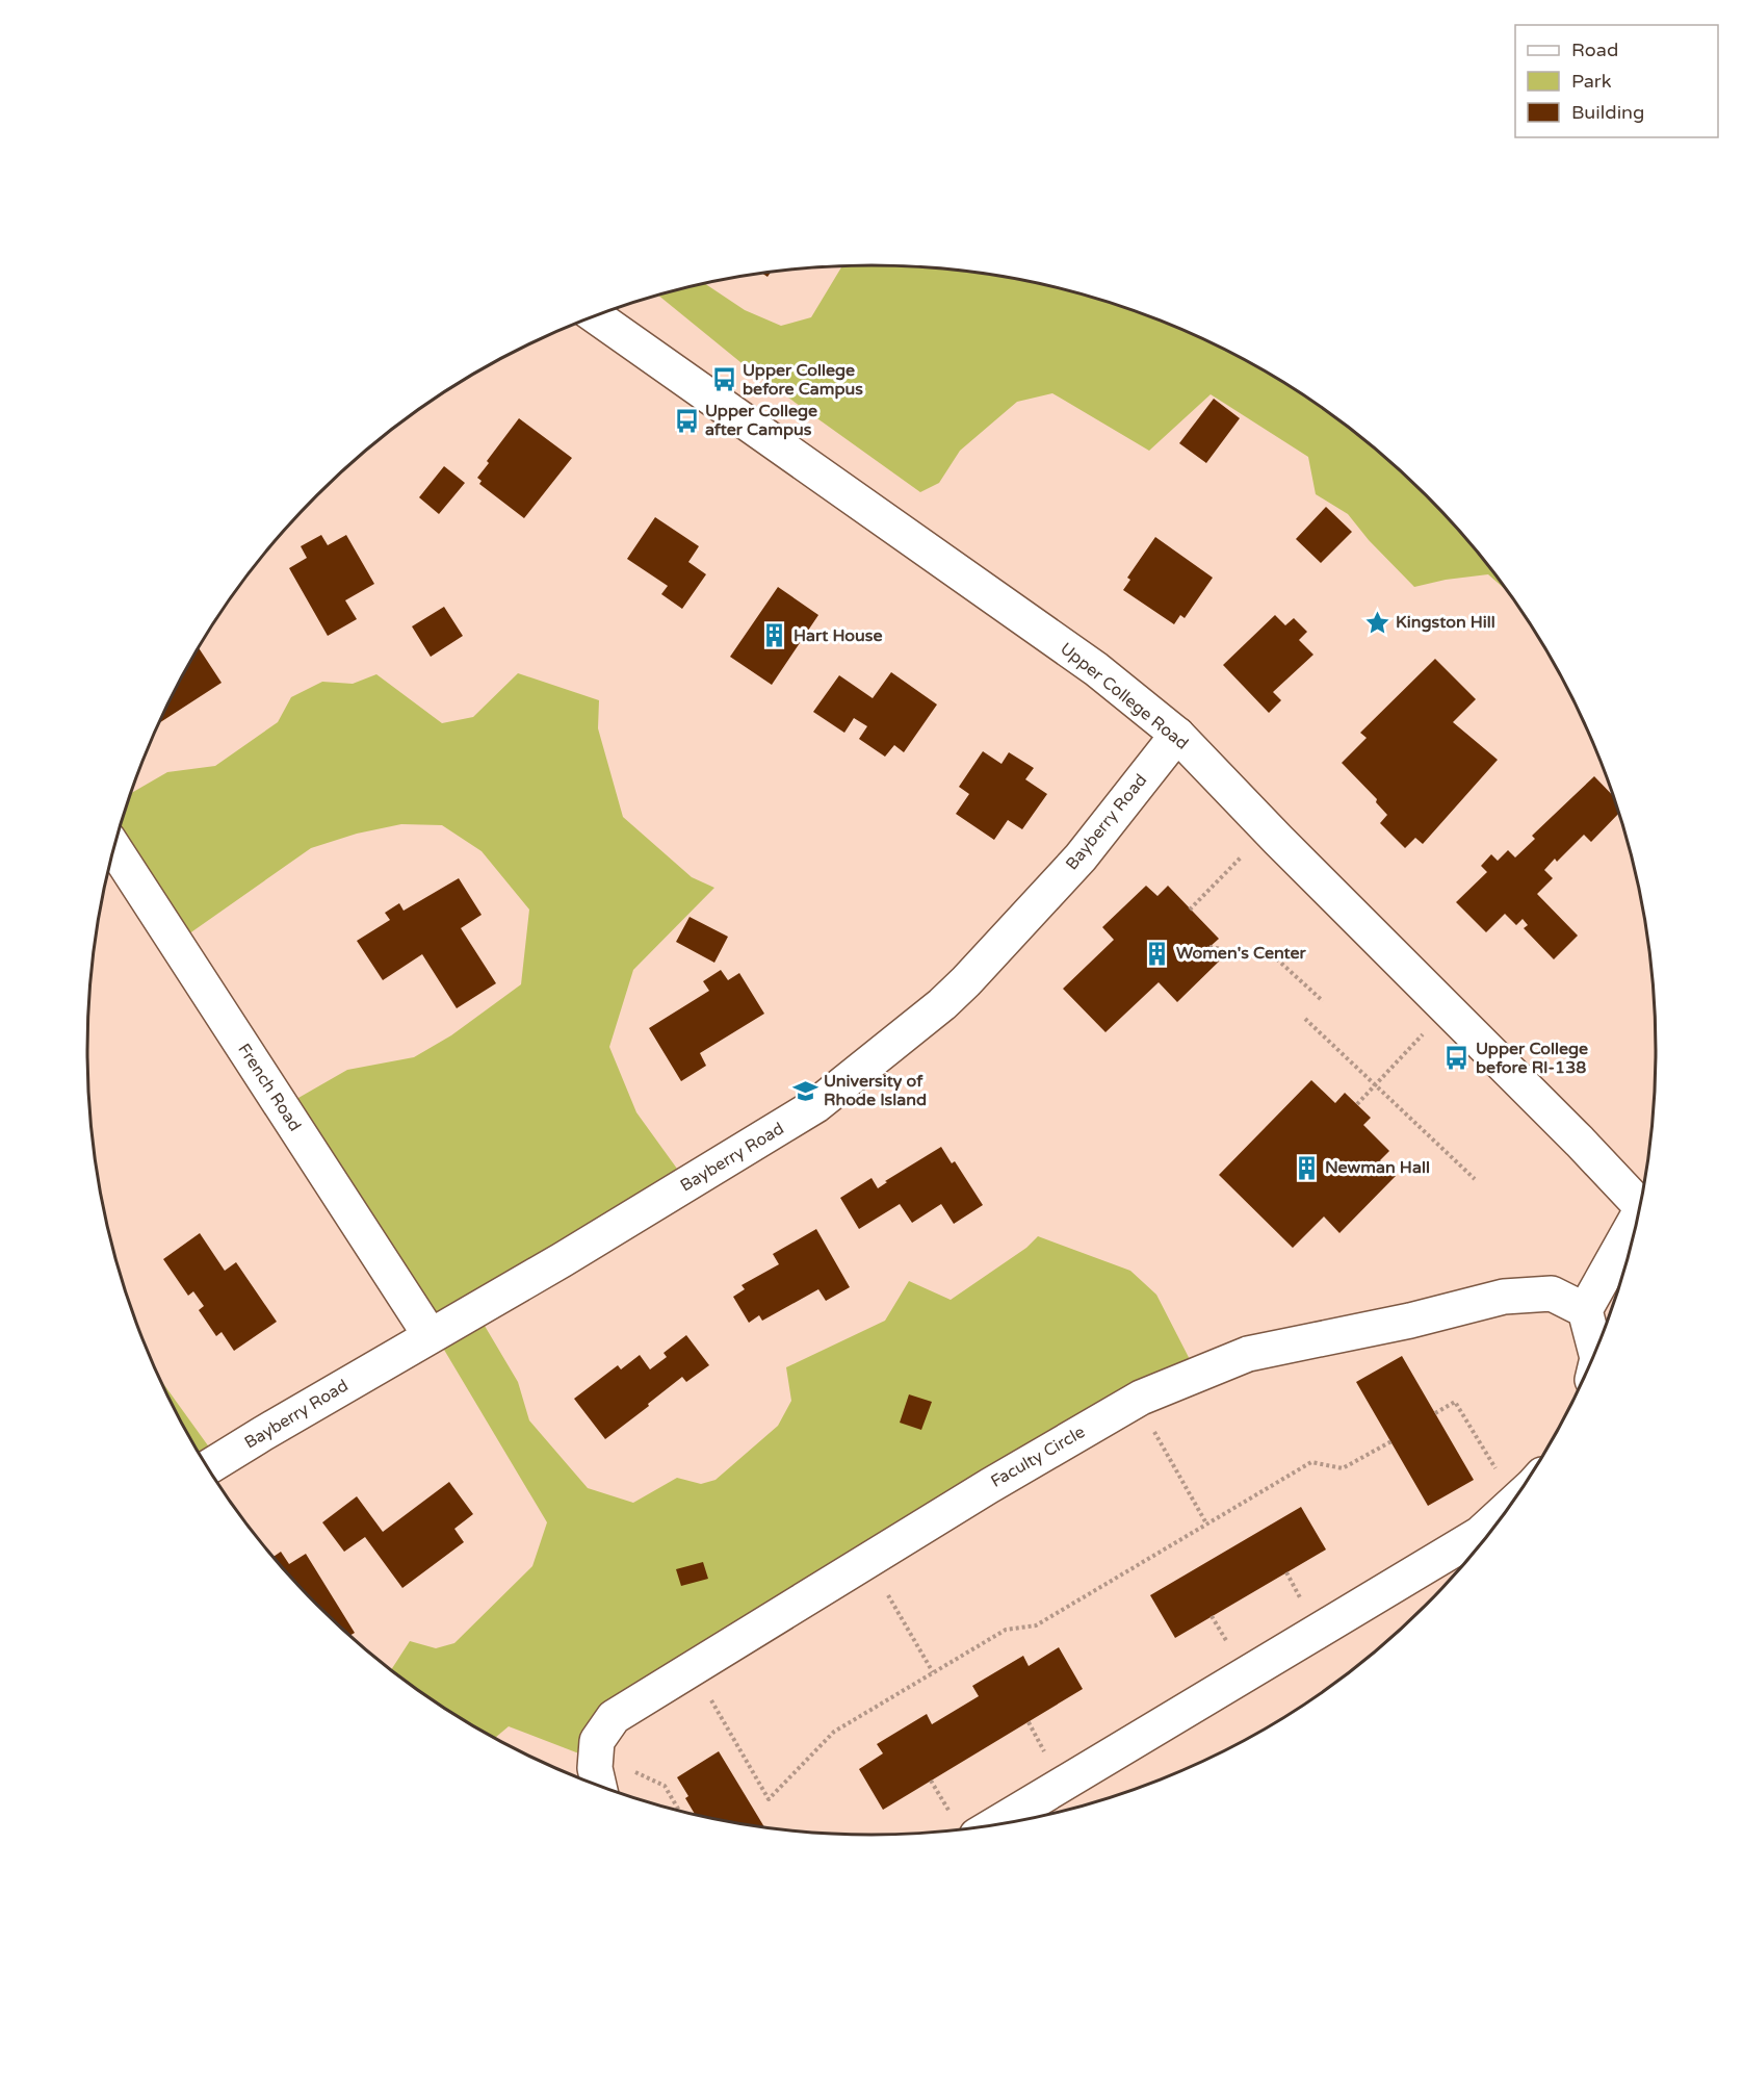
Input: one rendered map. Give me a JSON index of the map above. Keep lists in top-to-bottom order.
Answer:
{
  "streets": {
    "street": [
      "Upper College Road",
      "Bayberry Road",
      "French Road",
      "Faculty Circle"
    ]
  },
  "crossings": [
    ["Upper College Road", "Bayberry Road"],
    ["Bayberry Road", "French Road"]
  ],
  "places": {
    "bus stop": ["Upper College before Campus", "Upper College after Campus", "Upper College before RI-138"],
    "place": ["Kingston Hill"],
    "building": ["Hart House", "Women's Center", "Newman Hall"],
    "school or university": ["University of Rhode Island"]
  },
  "legend": ["Road", "Park", "Building"]
}
